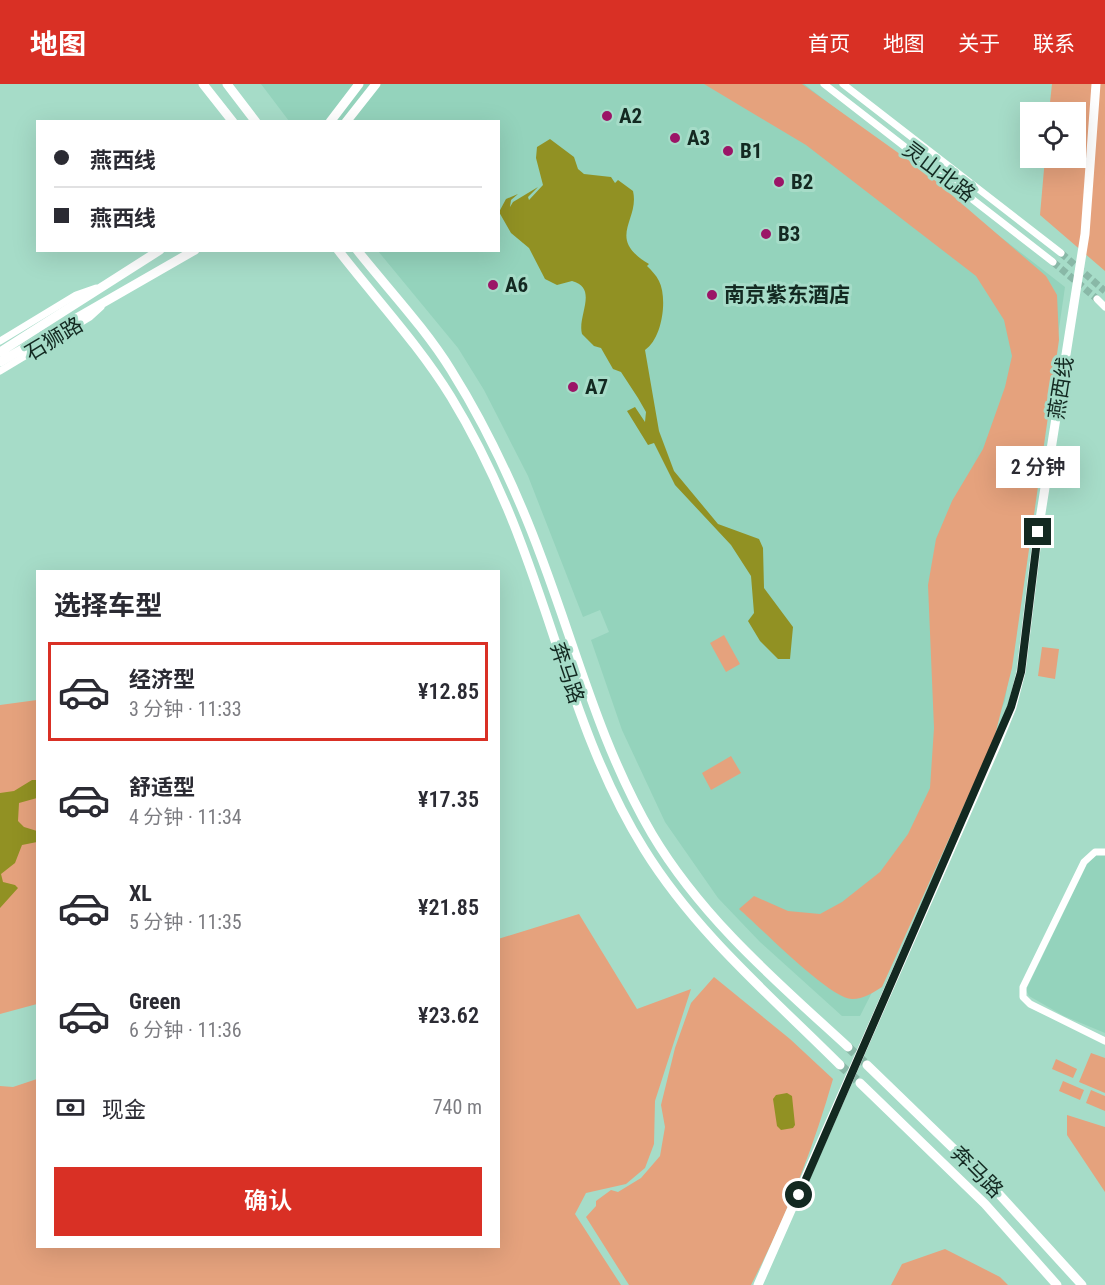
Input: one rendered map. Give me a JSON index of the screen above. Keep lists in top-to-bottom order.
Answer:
{
  "streets": {
    "main road": ["石狮路", "燕西线", "奔马路"],
    "street": ["灵山北路"]
  },
  "places": [
    "A2",
    "A3",
    "B1",
    "B2",
    "B3",
    "A6",
    "南京紫东酒店",
    "A7"
  ],
  "page": {
    "header": "地图",
    "nav": [
      "首页",
      "地图",
      "关于",
      "联系"
    ],
    "banner": ["燕西线", "燕西线"],
    "bubble": "2 分钟",
    "heading": "选择车型",
    "list": [
      {
        "name": "经济型",
        "note": "3 分钟 · 11:33",
        "value": "¥12.85"
      },
      {
        "name": "舒适型",
        "note": "4 分钟 · 11:34",
        "value": "¥17.35"
      },
      {
        "name": "XL",
        "note": "5 分钟 · 11:35",
        "value": "¥21.85"
      },
      {
        "name": "Green",
        "note": "6 分钟 · 11:36",
        "value": "¥23.62"
      }
    ],
    "pay": ["现金", "740 m"],
    "buttons": "确认"
  }
}
